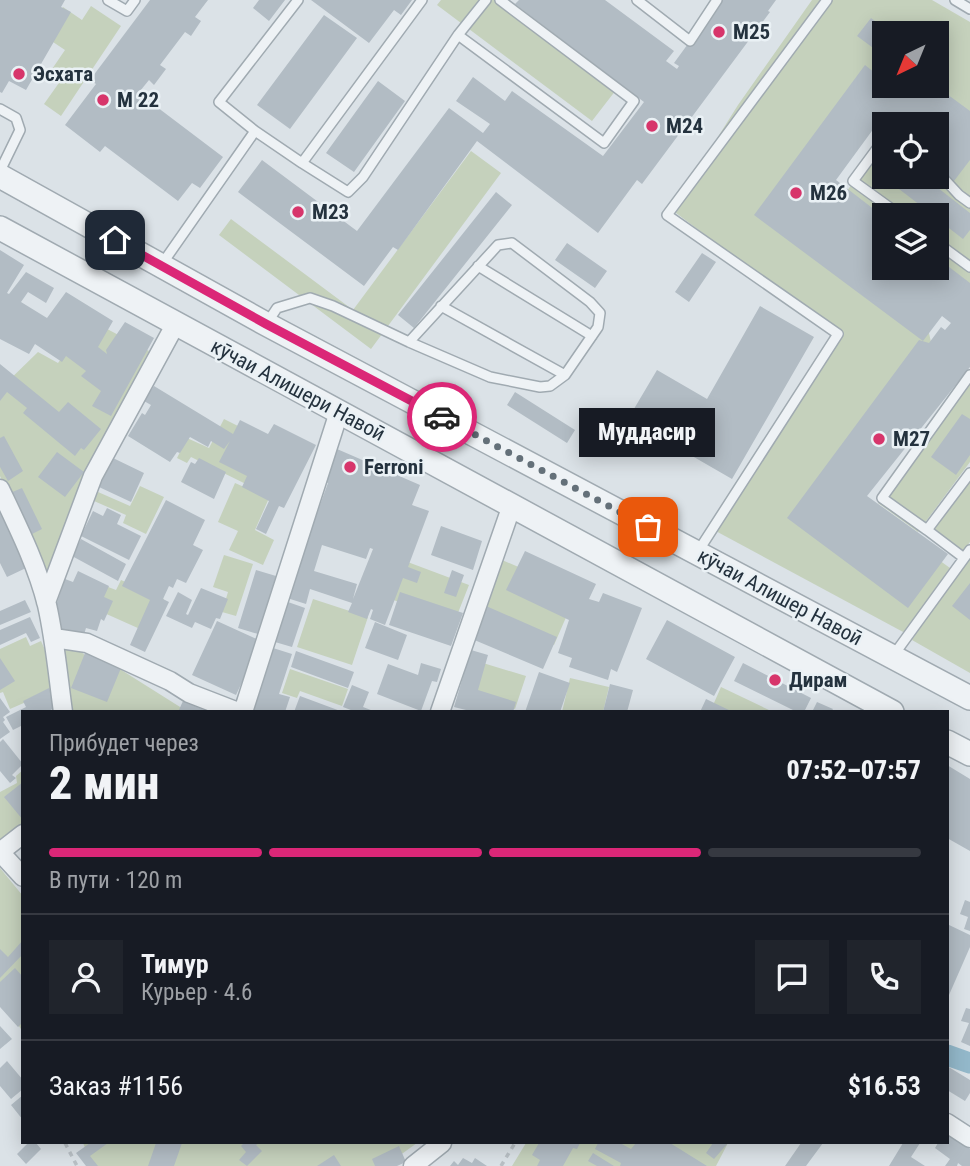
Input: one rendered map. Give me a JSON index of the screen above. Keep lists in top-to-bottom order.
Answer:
{
  "streets": {
    "street": ["кӯчаи Алишери Навоӣ", "кӯчаи Алишер Навоӣ"]
  },
  "places": [
    "М25",
    "Эсхата",
    "M 22",
    "М24",
    "М26",
    "М23",
    "М27",
    "Ferroni",
    "Муддасир",
    "Дирам"
  ],
  "north": "bottom left",
  "page": {
    "bubble": "Муддасир",
    "heading": ["2 мин", "Прибудет через", "07:52–07:57"],
    "panel": [
      "Тимур",
      "Курьер · 4.6",
      "Заказ #1156",
      "$16.53"
    ],
    "bar": "В пути · 120 m"
  }
}
